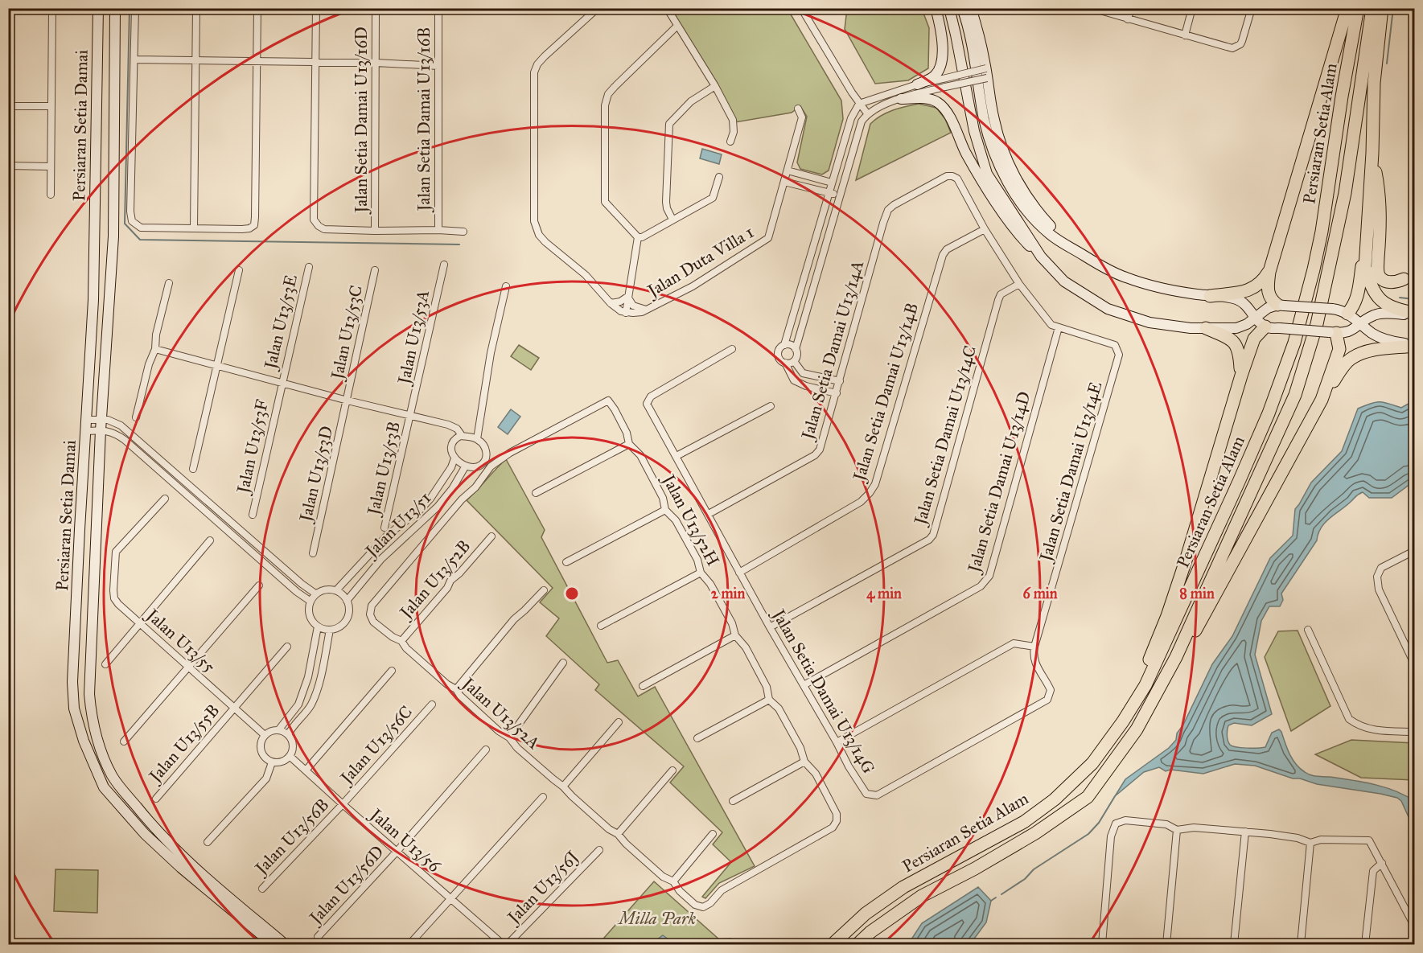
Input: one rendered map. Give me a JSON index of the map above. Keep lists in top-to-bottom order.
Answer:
{
  "streets": {
    "highway": ["Persiaran Setia Alam"],
    "street": [
      "Jalan Setia Damai U13/16B",
      "Jalan Setia Damai U13/16D",
      "Persiaran Setia Damai",
      "Jalan Duta Villa 1",
      "Jalan U13/53E",
      "Jalan U13/53C",
      "Jalan U13/53A",
      "Jalan Setia Damai U13/14A",
      "Jalan Setia Damai U13/14B",
      "Jalan Setia Damai U13/14C",
      "Jalan U13/53F",
      "Jalan U13/53B",
      "Jalan Setia Damai U13/14E",
      "Jalan U13/53D",
      "Jalan Setia Damai U13/14D",
      "Jalan U13/52H",
      "Jalan U13/51",
      "Jalan U13/52B",
      "Jalan U13/55",
      "Jalan Setia Damai U13/14G",
      "Jalan U13/52A",
      "Jalan U13/55B",
      "Jalan U13/56C",
      "Jalan U13/56B",
      "Jalan U13/56",
      "Jalan U13/56D",
      "Jalan U13/56J"
    ]
  },
  "crossings": [
    ["Jalan U13/53E", "Jalan U13/53F"],
    ["Jalan U13/53C", "Jalan U13/53D"],
    ["Jalan U13/53A", "Jalan U13/53B"],
    ["Jalan Setia Damai U13/14A", "Jalan Setia Damai U13/14B"],
    ["Jalan Setia Damai U13/14A", "Jalan Setia Damai U13/14G"],
    ["Jalan Setia Damai U13/14B", "Jalan Setia Damai U13/14G"],
    ["Jalan Setia Damai U13/14C", "Jalan Setia Damai U13/14G"],
    ["Jalan Setia Damai U13/14E", "Jalan Setia Damai U13/14D"],
    ["Jalan Setia Damai U13/14E", "Jalan Setia Damai U13/14G"],
    ["Jalan Setia Damai U13/14D", "Jalan Setia Damai U13/14G"],
    ["Jalan U13/52H", "Jalan U13/52A"],
    ["Jalan U13/52B", "Jalan U13/52A"],
    ["Jalan U13/55", "Jalan U13/55B"],
    ["Jalan U13/55", "Jalan U13/56"],
    ["Jalan U13/56C", "Jalan U13/56B"],
    ["Jalan U13/56C", "Jalan U13/56"],
    ["Jalan U13/56B", "Jalan U13/56"],
    ["Jalan U13/56", "Jalan U13/56D"]
  ],
  "parks": ["Milla Park"],
  "rings": [
    "2 min",
    "4 min",
    "6 min",
    "8 min"
  ]
}
